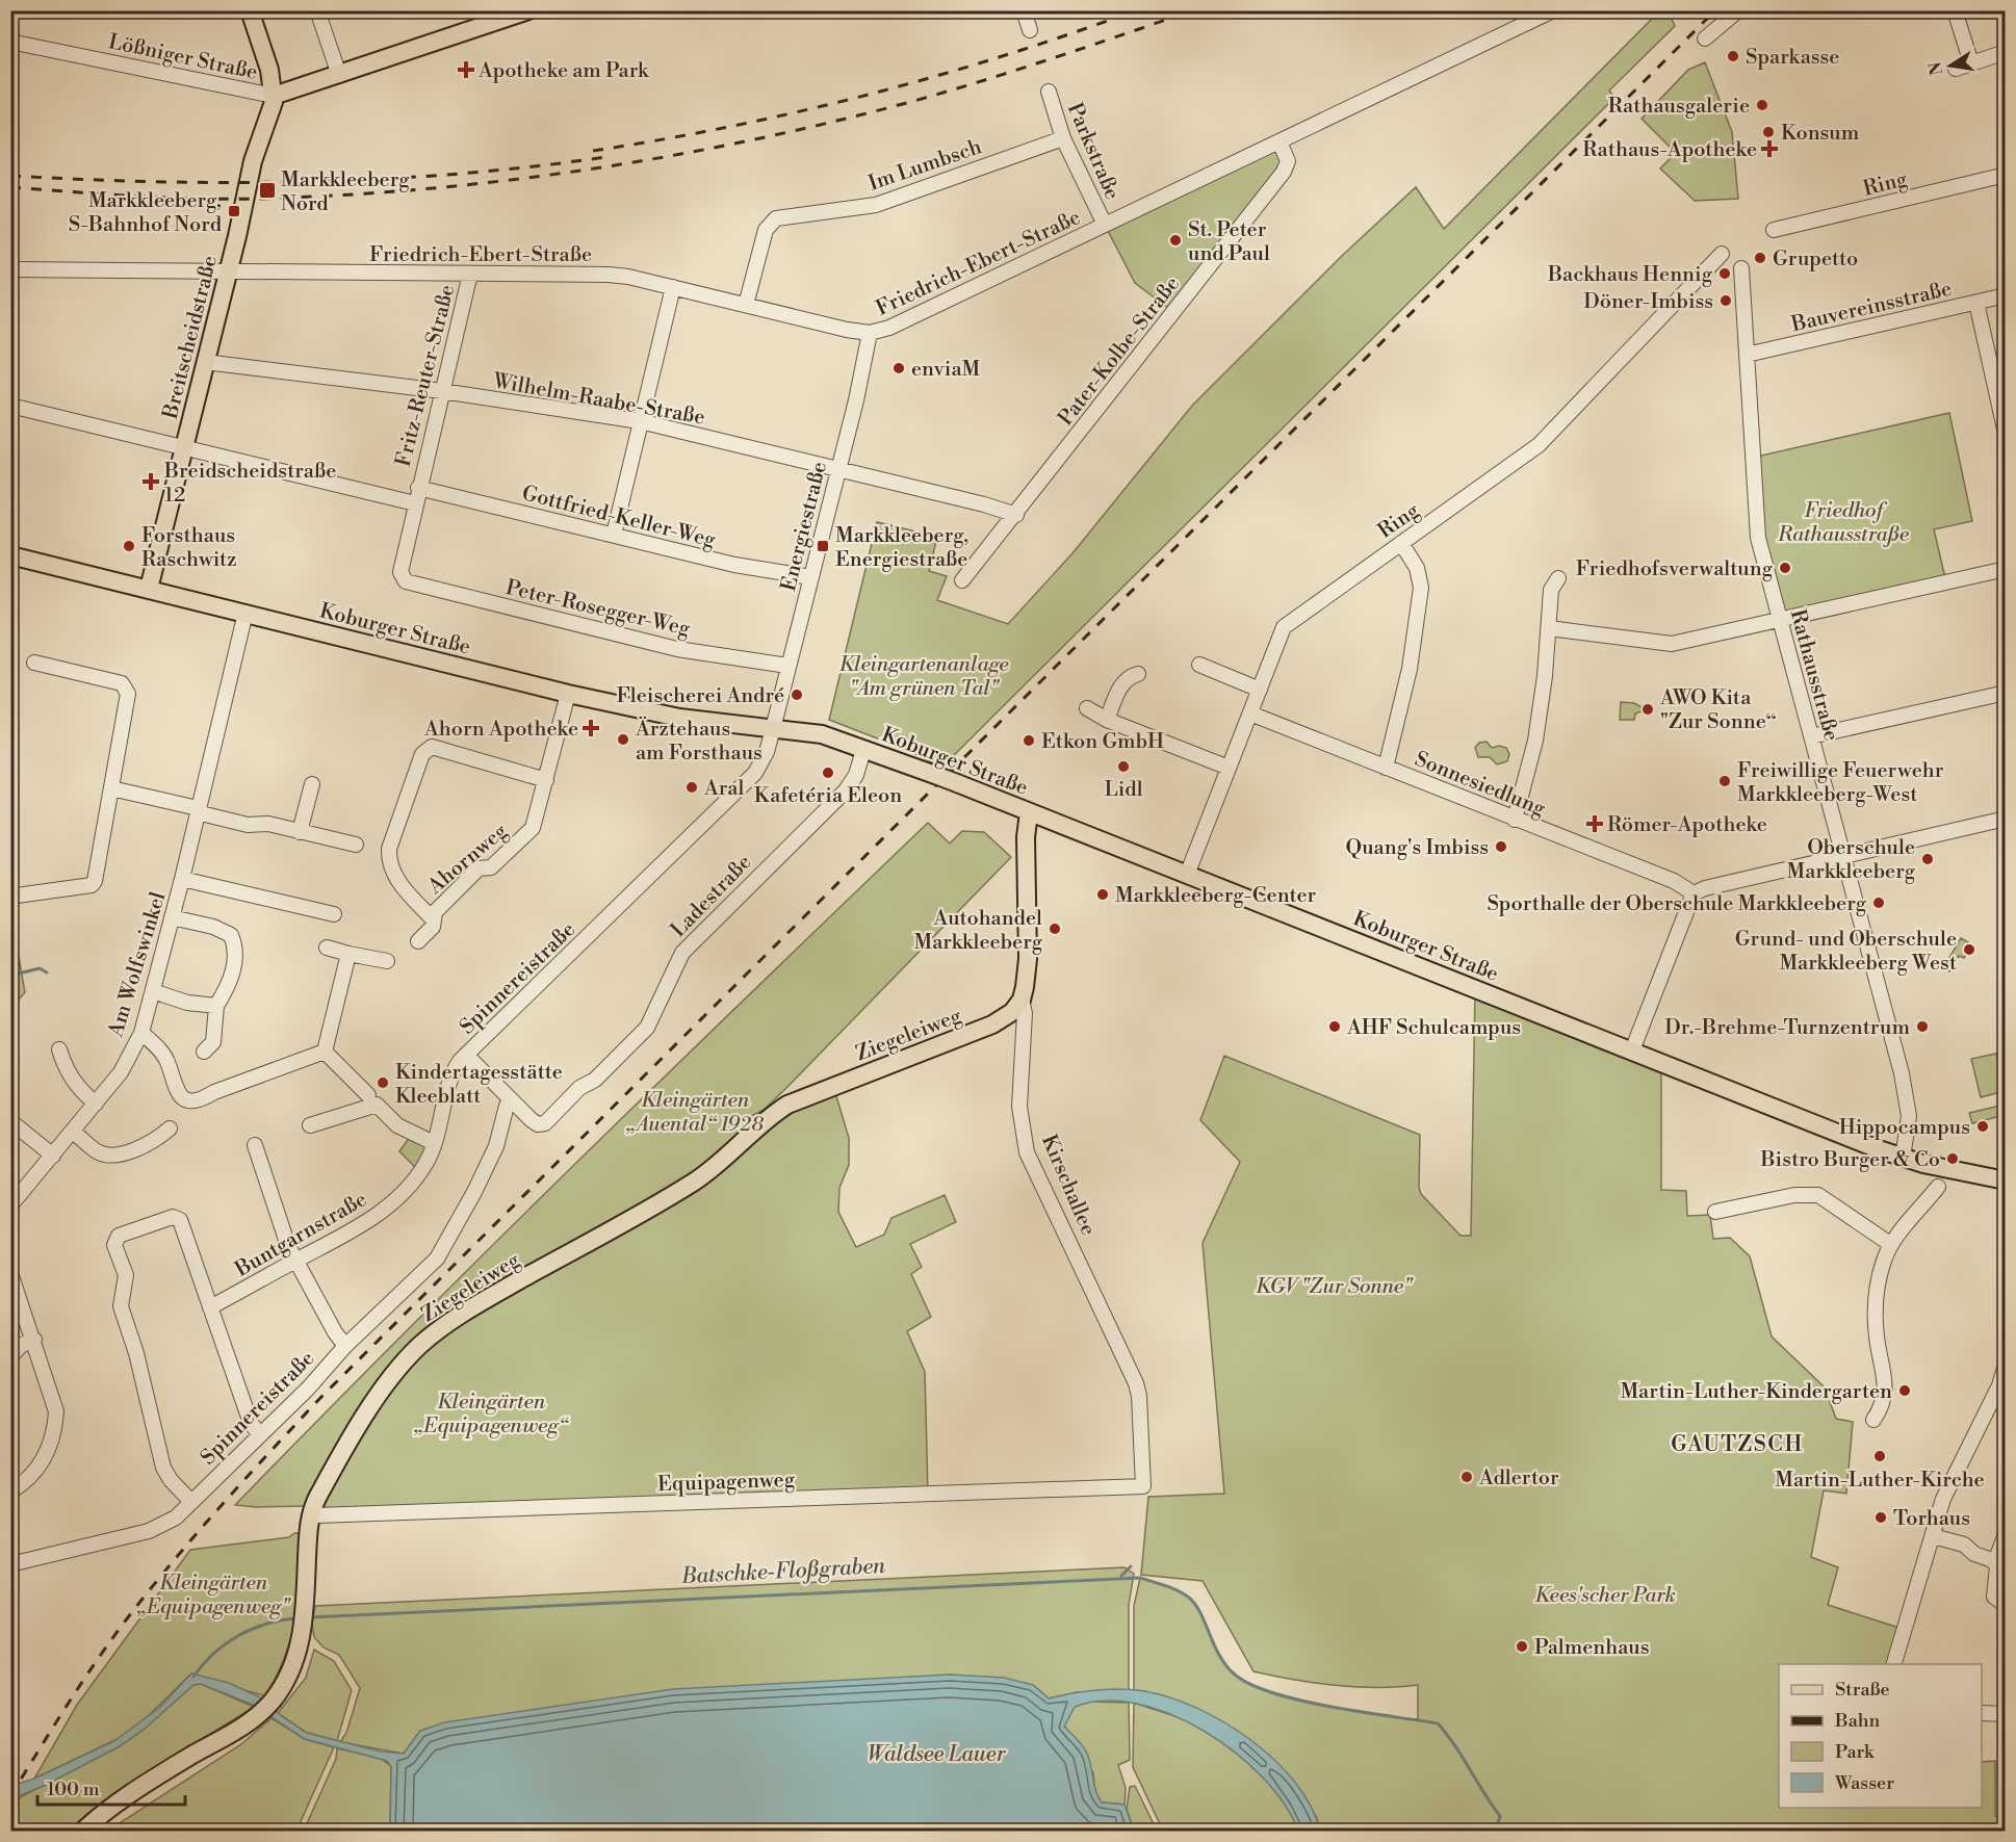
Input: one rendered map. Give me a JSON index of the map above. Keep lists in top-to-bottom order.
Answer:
{
  "streets": {
    "main road": [
      "Breitscheidstraße",
      "Koburger Straße",
      "Ziegeleiweg",
      "Kirschallee"
    ],
    "street": [
      "Lößniger Straße",
      "Parkstraße",
      "Im Lumbsch",
      "Ring",
      "Friedrich-Ebert-Straße",
      "Bauvereinsstraße",
      "Pater-Kolbe-Straße",
      "Fritz-Reuter-Straße",
      "Wilhelm-Raabe-Straße",
      "Gottfried-Keller-Weg",
      "Energiestraße",
      "Peter-Rosegger-Weg",
      "Rathausstraße",
      "Sonnesiedlung",
      "Ahornweg",
      "Ladestraße",
      "Am Wolfswinkel",
      "Spinnereistraße",
      "Buntgarnstraße",
      "Equipagenweg"
    ]
  },
  "crossings": [
    ["Lößniger Straße", "Breitscheidstraße"],
    ["Parkstraße", "Im Lumbsch"],
    ["Parkstraße", "Friedrich-Ebert-Straße"],
    ["Im Lumbsch", "Friedrich-Ebert-Straße"],
    ["Ring", "Koburger Straße"],
    ["Ring", "Sonnesiedlung"],
    ["Friedrich-Ebert-Straße", "Breitscheidstraße"],
    ["Friedrich-Ebert-Straße", "Pater-Kolbe-Straße"],
    ["Friedrich-Ebert-Straße", "Fritz-Reuter-Straße"],
    ["Friedrich-Ebert-Straße", "Energiestraße"],
    ["Bauvereinsstraße", "Rathausstraße"],
    ["Breitscheidstraße", "Wilhelm-Raabe-Straße"],
    ["Breitscheidstraße", "Koburger Straße"],
    ["Pater-Kolbe-Straße", "Wilhelm-Raabe-Straße"],
    ["Fritz-Reuter-Straße", "Wilhelm-Raabe-Straße"],
    ["Fritz-Reuter-Straße", "Gottfried-Keller-Weg"],
    ["Fritz-Reuter-Straße", "Peter-Rosegger-Weg"],
    ["Wilhelm-Raabe-Straße", "Energiestraße"],
    ["Gottfried-Keller-Weg", "Energiestraße"],
    ["Energiestraße", "Peter-Rosegger-Weg"],
    ["Energiestraße", "Koburger Straße"],
    ["Energiestraße", "Spinnereistraße"],
    ["Koburger Straße", "Rathausstraße"],
    ["Koburger Straße", "Ahornweg"],
    ["Koburger Straße", "Ladestraße"],
    ["Koburger Straße", "Am Wolfswinkel"],
    ["Koburger Straße", "Spinnereistraße"],
    ["Koburger Straße", "Kirschallee"],
    ["Ladestraße", "Spinnereistraße"],
    ["Spinnereistraße", "Buntgarnstraße"],
    ["Ziegeleiweg", "Kirschallee"],
    ["Ziegeleiweg", "Equipagenweg"],
    ["Kirschallee", "Equipagenweg"]
  ],
  "districts": ["GAUTZSCH"],
  "water": ["Batschke‐Floßgraben", "Waldsee Lauer"],
  "parks": [
    "Friedhof Rathausstraße",
    "Kleingartenanlage \"Am grünen Tal\"",
    "Kleingärten „Auental“ 1928",
    "KGV \"Zur Sonne\"",
    "Kleingärten „Equipagenweg“",
    "Kleingärten „Equipagenweg\"",
    "Kees'scher Park"
  ],
  "places": {
    "other": [
      "Sparkasse",
      "Rathausgalerie",
      "Konsum",
      "St. Peter und Paul",
      "Grupetto",
      "Backhaus Hennig",
      "Döner-Imbiss",
      "enviaM",
      "Forsthaus Raschwitz",
      "Friedhofsverwaltung",
      "Fleischerei André",
      "AWO Kita \"Zur Sonne“",
      "Ärztehaus am Forsthaus",
      "Etkon GmbH",
      "Lidl",
      "Kafetéria Eleon",
      "Freiwillige Feuerwehr Markkleeberg-West",
      "Aral",
      "Quang's Imbiss",
      "Oberschule Markkleeberg",
      "Markkleeberg-Center",
      "Sporthalle der Oberschule Markkleeberg",
      "Autohandel Markkleeberg",
      "Grund- und Oberschule Markkleeberg West",
      "AHF Schulcampus",
      "Dr.-Brehme-Turnzentrum",
      "Kindertagesstätte Kleeblatt",
      "Hippocampus",
      "Bistro Burger & Co",
      "Martin-Luther-Kindergarten",
      "Martin-Luther-Kirche",
      "Adlertor",
      "Torhaus",
      "Palmenhaus"
    ],
    "health": [
      "Apotheke am Park",
      "Rathaus-Apotheke",
      "Breidscheidstraße 12",
      "Ahorn Apotheke",
      "Römer-Apotheke"
    ],
    "transit": ["Markkleeberg Nord", "Markkleeberg, S-Bahnhof Nord", "Markkleeberg, Energiestraße"]
  },
  "legend": [
    "Straße",
    "Bahn",
    "Park",
    "Wasser"
  ],
  "scale_bar": "100 m",
  "north": "left"
}
